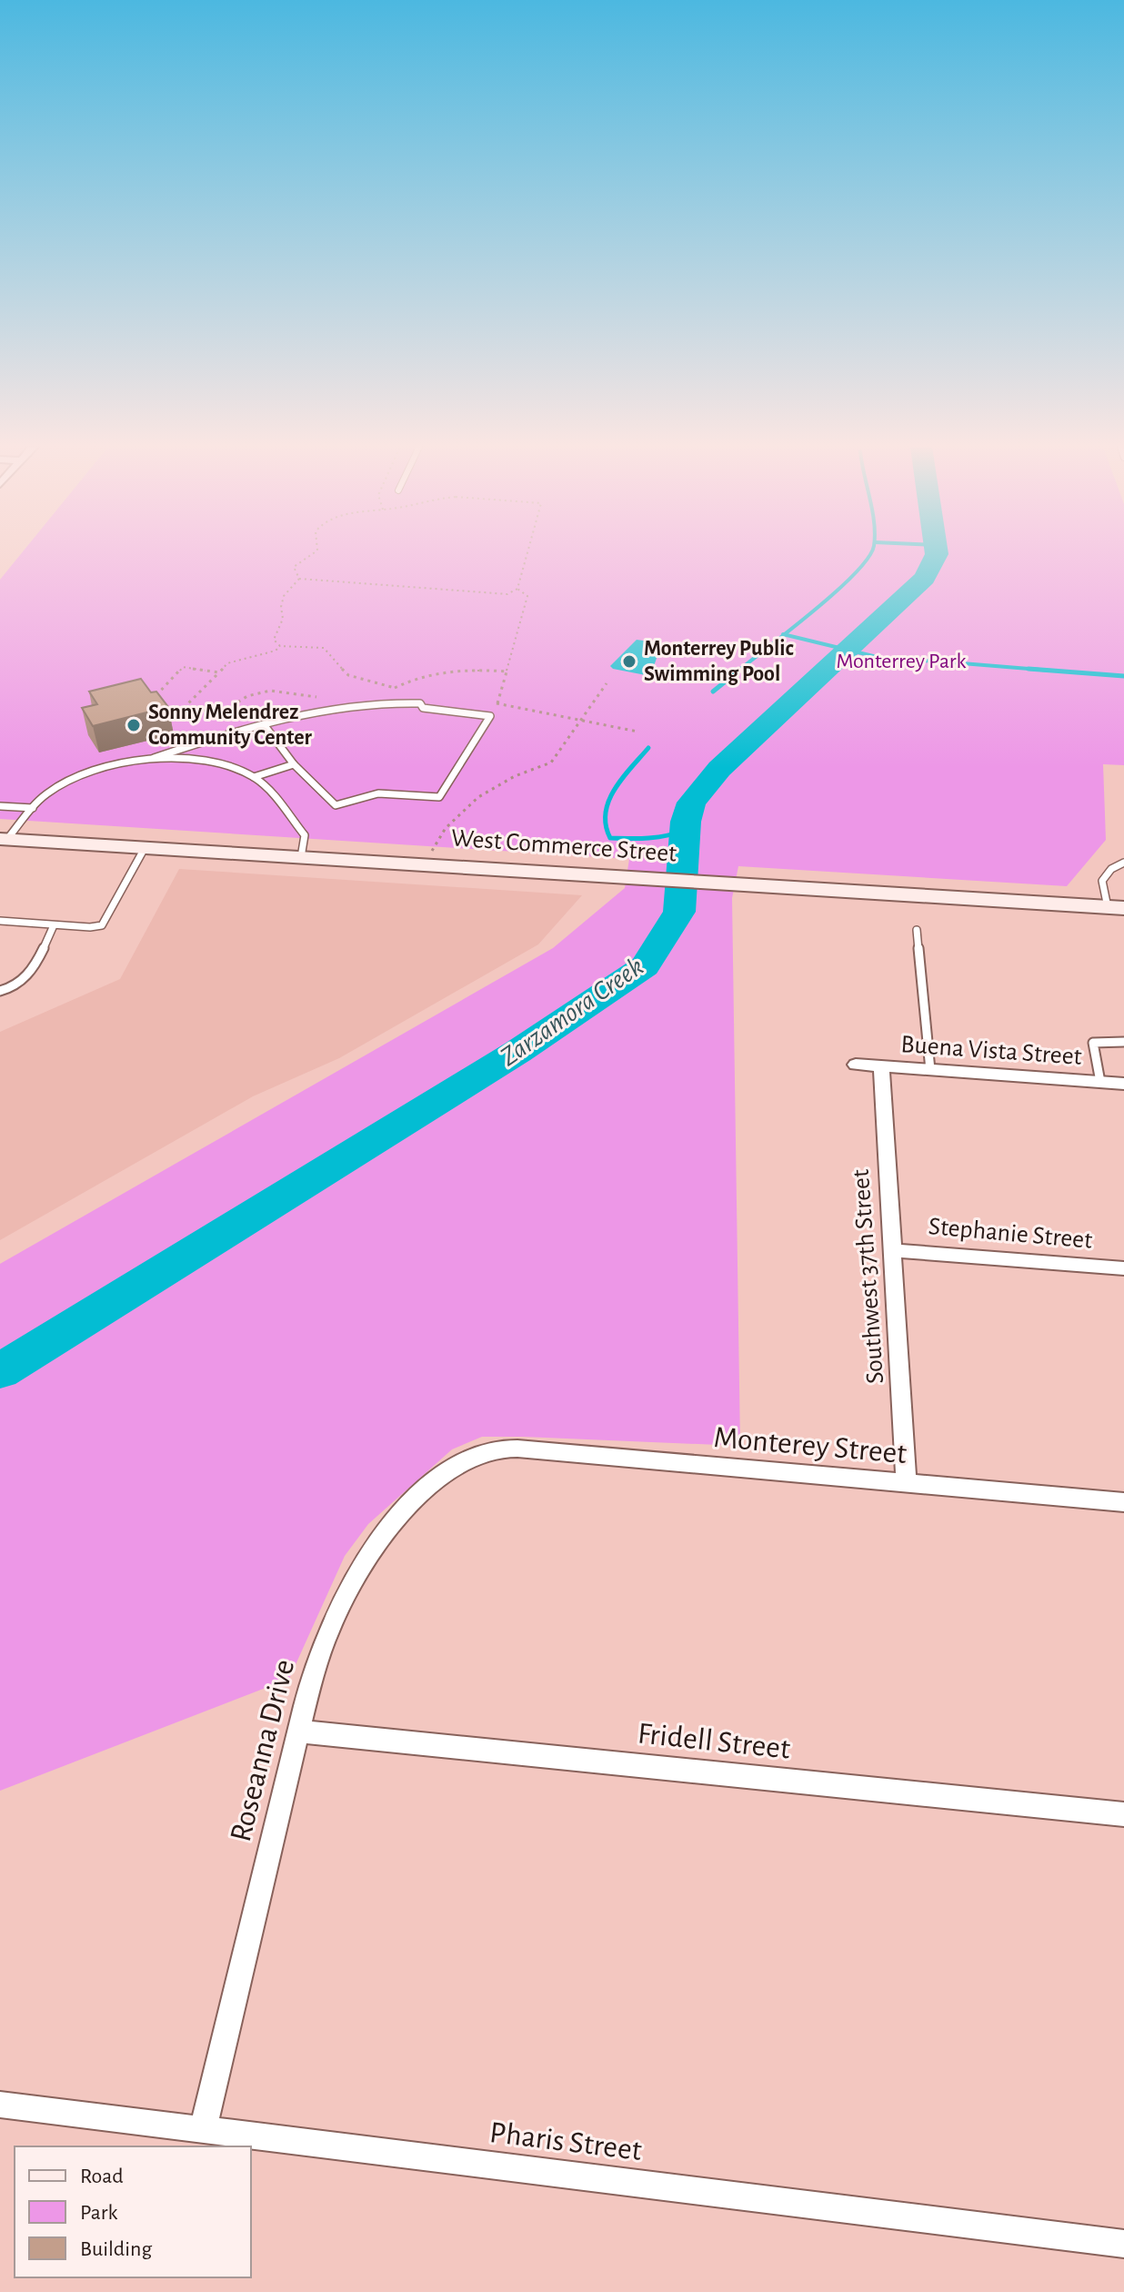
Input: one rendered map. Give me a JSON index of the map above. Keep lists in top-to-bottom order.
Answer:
{
  "streets": {
    "main road": ["West Commerce Street"],
    "street": [
      "Buena Vista Street",
      "Stephanie Street",
      "Southwest 37th Street",
      "Monterey Street",
      "Fridell Street",
      "Roseanna Drive",
      "Pharis Street"
    ]
  },
  "crossings": [
    ["Buena Vista Street", "Southwest 37th Street"],
    ["Stephanie Street", "Southwest 37th Street"],
    ["Southwest 37th Street", "Monterey Street"],
    ["Monterey Street", "Roseanna Drive"],
    ["Fridell Street", "Roseanna Drive"],
    ["Roseanna Drive", "Pharis Street"]
  ],
  "water": ["Zarzamora Creek"],
  "parks": ["Monterrey Park"],
  "places": ["Monterrey Public Swimming Pool", "Sonny Melendrez Community Center"],
  "legend": ["Road", "Park", "Building"]
}
